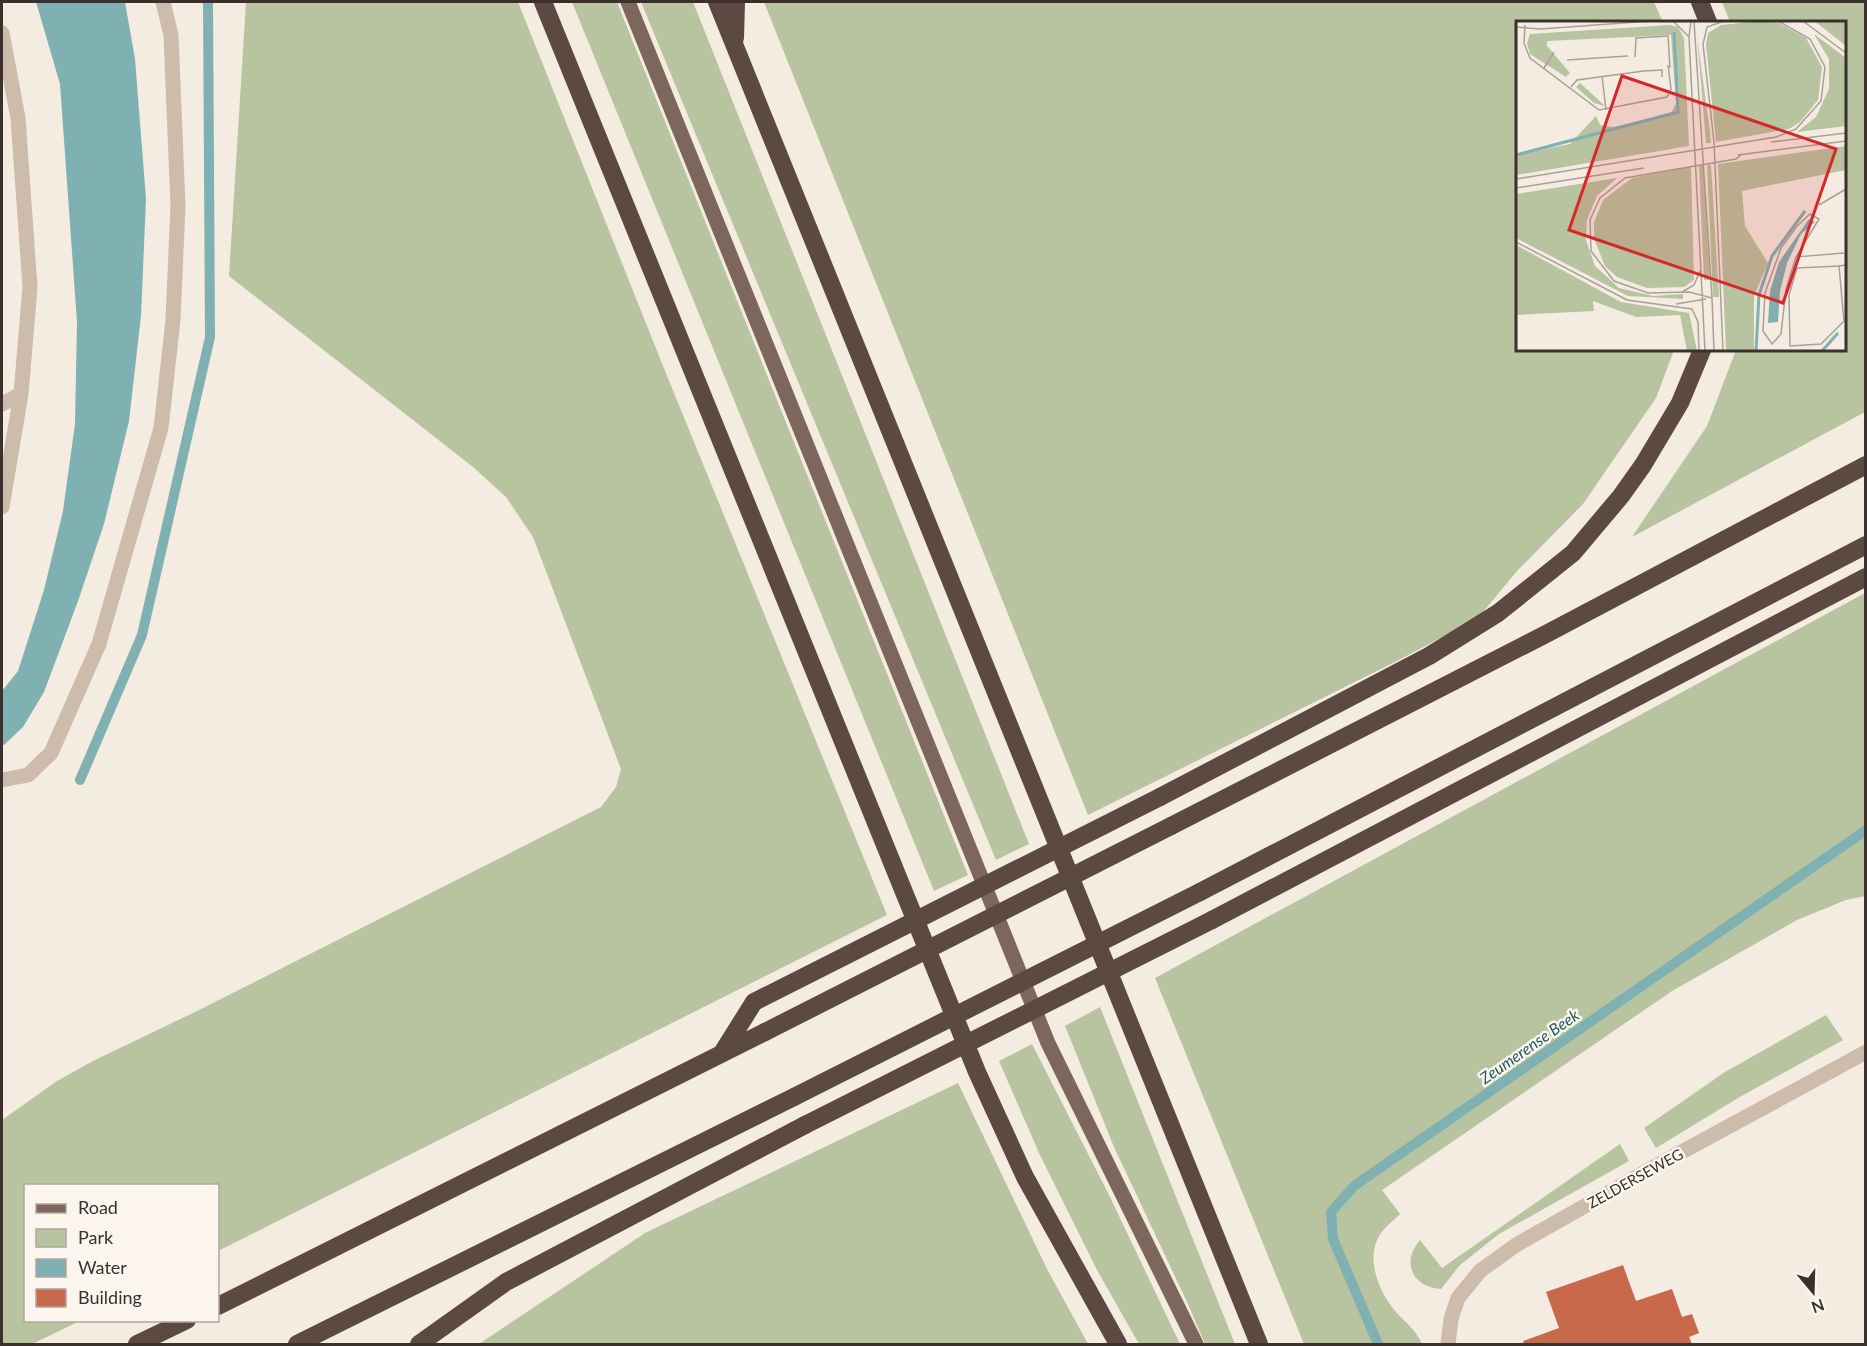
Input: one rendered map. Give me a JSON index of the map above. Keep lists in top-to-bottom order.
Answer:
{
  "streets": {
    "street": ["ZELDERSEWEG"]
  },
  "water": ["Zeumerense Beek"],
  "legend": [
    "Road",
    "Park",
    "Water",
    "Building"
  ],
  "north": "bottom"
}
